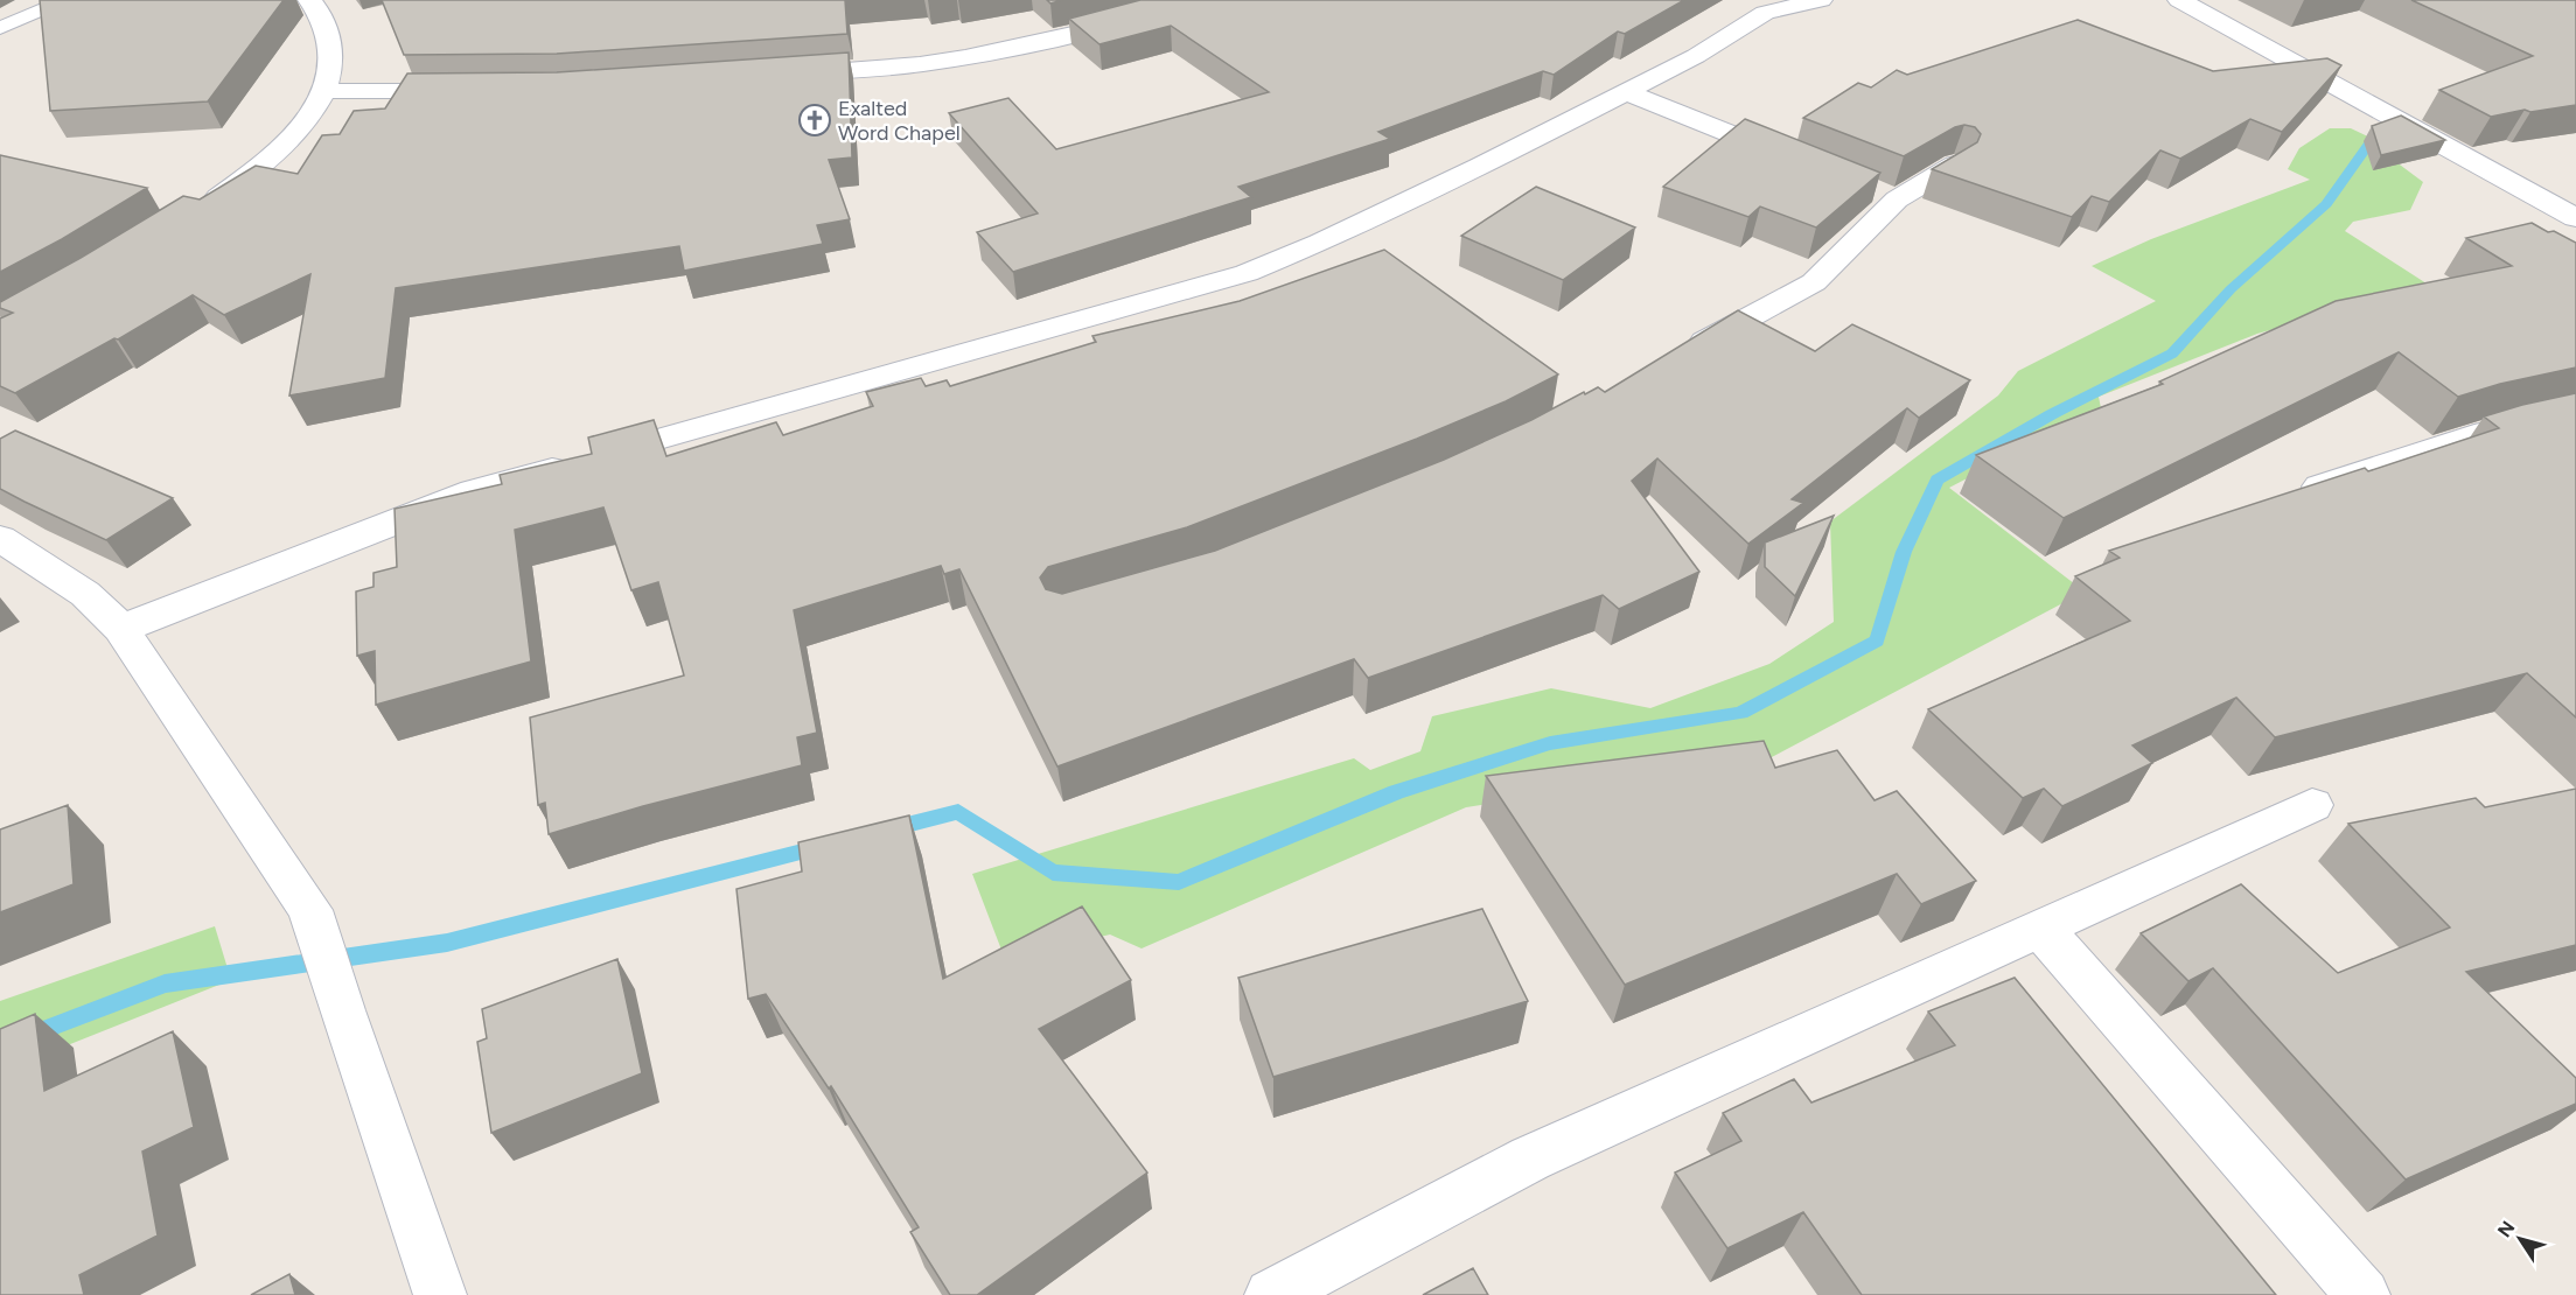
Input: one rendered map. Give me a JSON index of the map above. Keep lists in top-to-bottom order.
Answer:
{
  "places": {
    "church": ["Exalted Word Chapel"]
  },
  "north": "top left"
}
